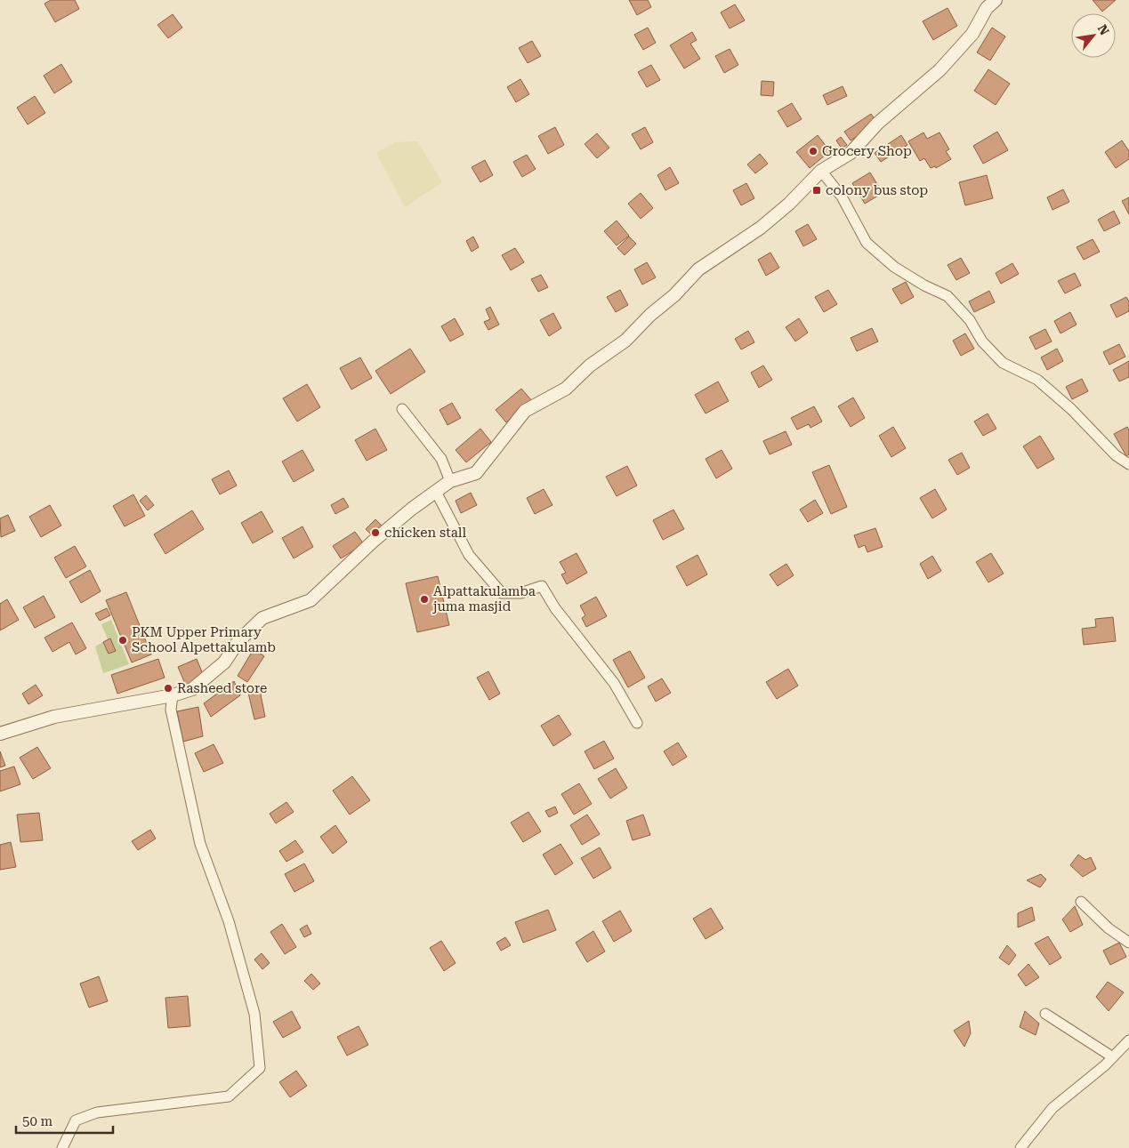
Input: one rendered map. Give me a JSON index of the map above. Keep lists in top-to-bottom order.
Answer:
{
  "places": {
    "other": [
      "Grocery Shop",
      "chicken stall",
      "Alpattakulamba juma masjid",
      "PKM Upper Primary School Alpettakulamb",
      "Rasheed store"
    ],
    "transit": ["colony bus stop"]
  },
  "scale_bar": "50 m",
  "north": "top right"
}
